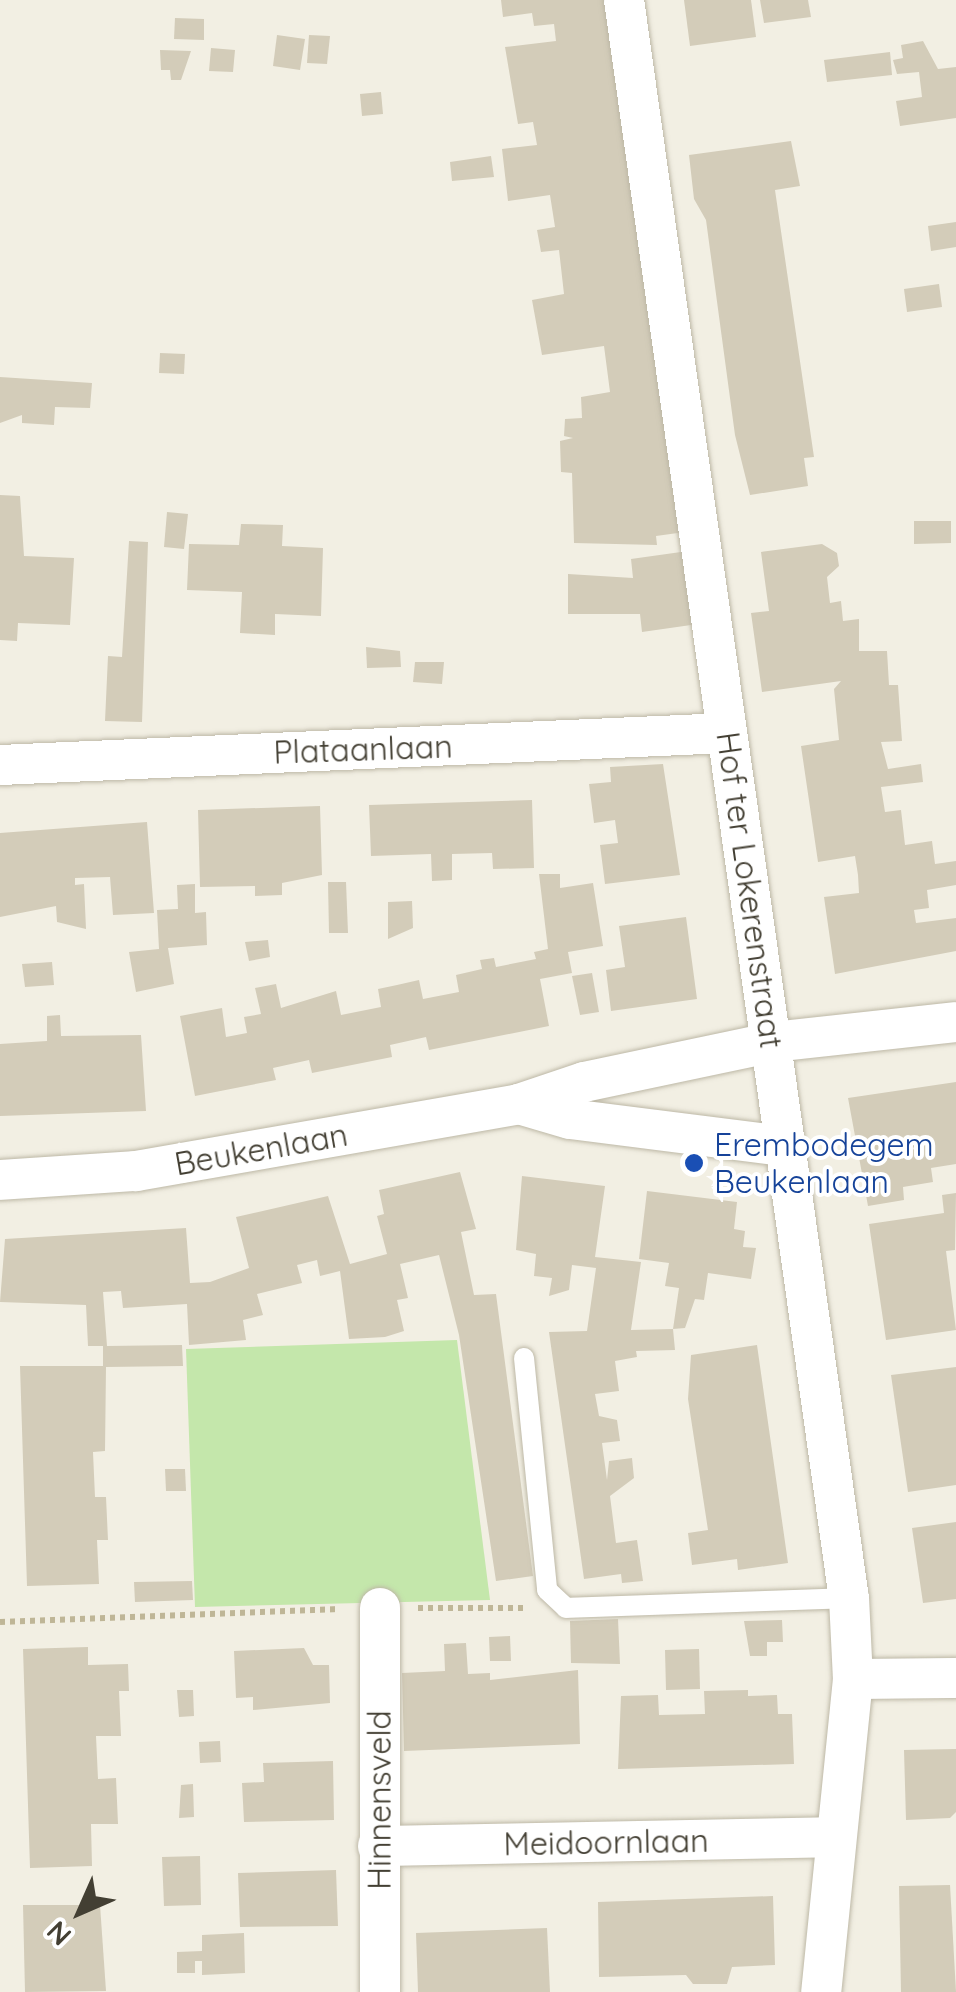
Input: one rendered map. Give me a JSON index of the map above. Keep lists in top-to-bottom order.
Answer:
{
  "streets": {
    "street": [
      "Plataanlaan",
      "Hof ter Lokerenstraat",
      "Beukenlaan",
      "Hinnensveld",
      "Meidoornlaan"
    ]
  },
  "crossings": [
    ["Plataanlaan", "Hof ter Lokerenstraat"],
    ["Hof ter Lokerenstraat", "Beukenlaan"],
    ["Hinnensveld", "Meidoornlaan"]
  ],
  "places": ["Erembodegem Beukenlaan"],
  "north": "bottom left"
}
